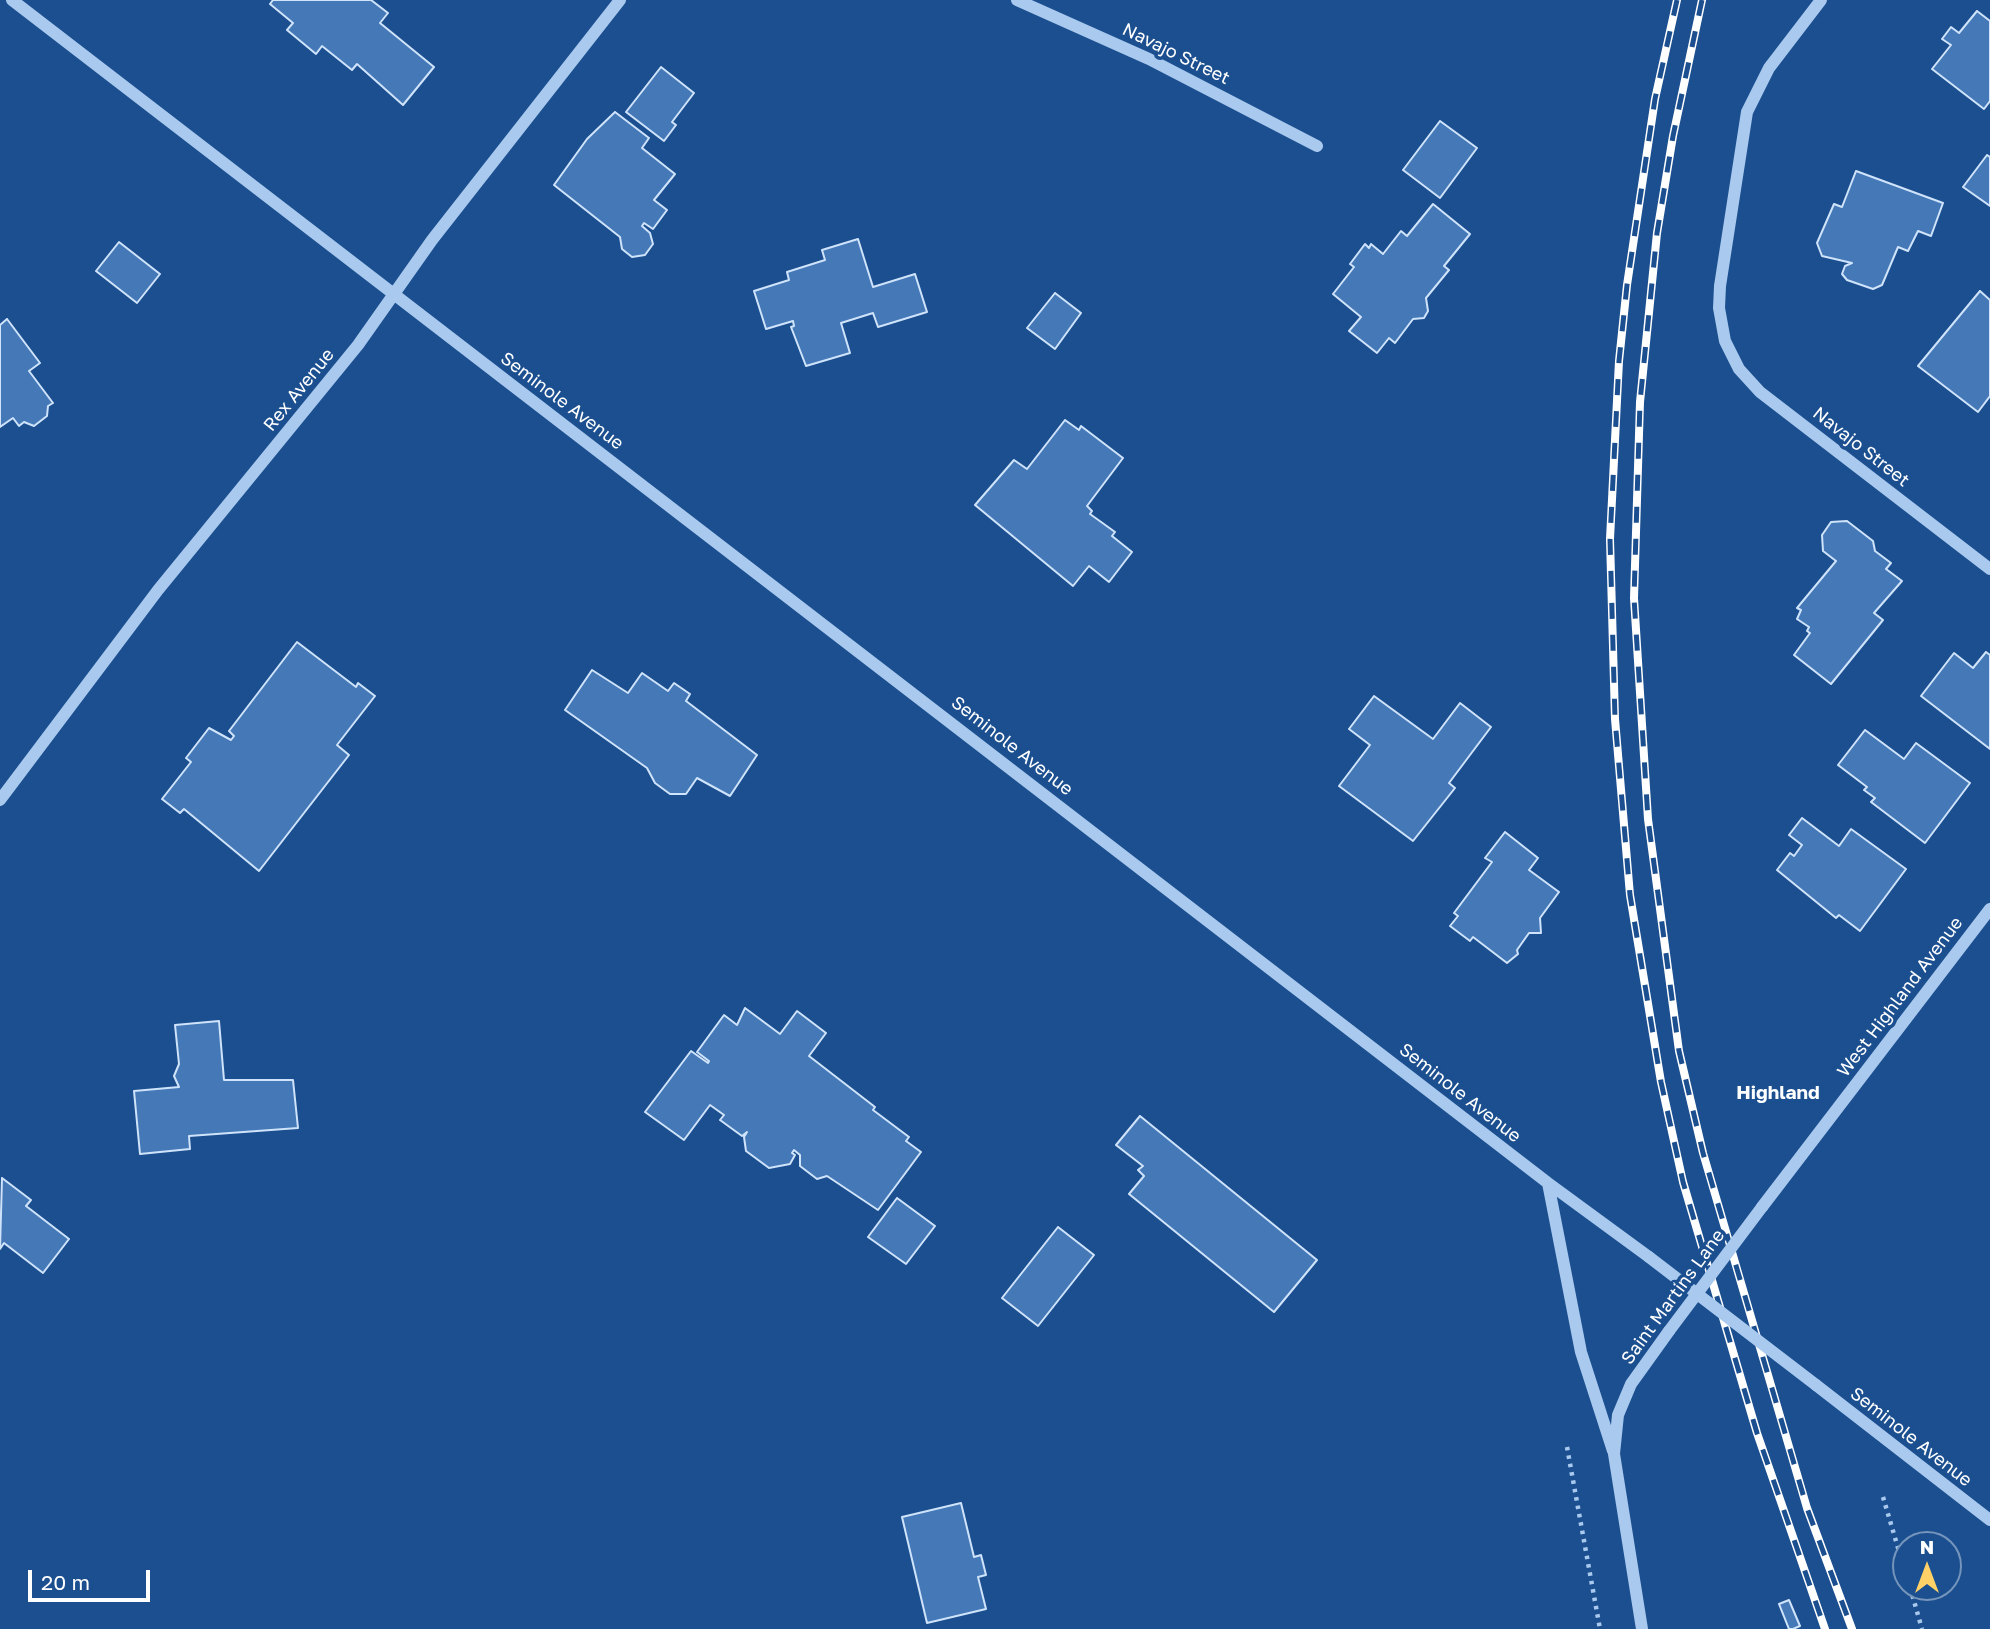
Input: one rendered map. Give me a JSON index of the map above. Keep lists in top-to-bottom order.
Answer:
{
  "streets": {
    "street": [
      "Navajo Street",
      "Rex Avenue",
      "Seminole Avenue",
      "West Highland Avenue",
      "Saint Martins Lane"
    ]
  },
  "crossings": [
    ["Rex Avenue", "Seminole Avenue"],
    ["Seminole Avenue", "Saint Martins Lane"],
    ["West Highland Avenue", "Saint Martins Lane"]
  ],
  "districts": ["Highland"],
  "scale_bar": "20 m",
  "north": "top"
}
